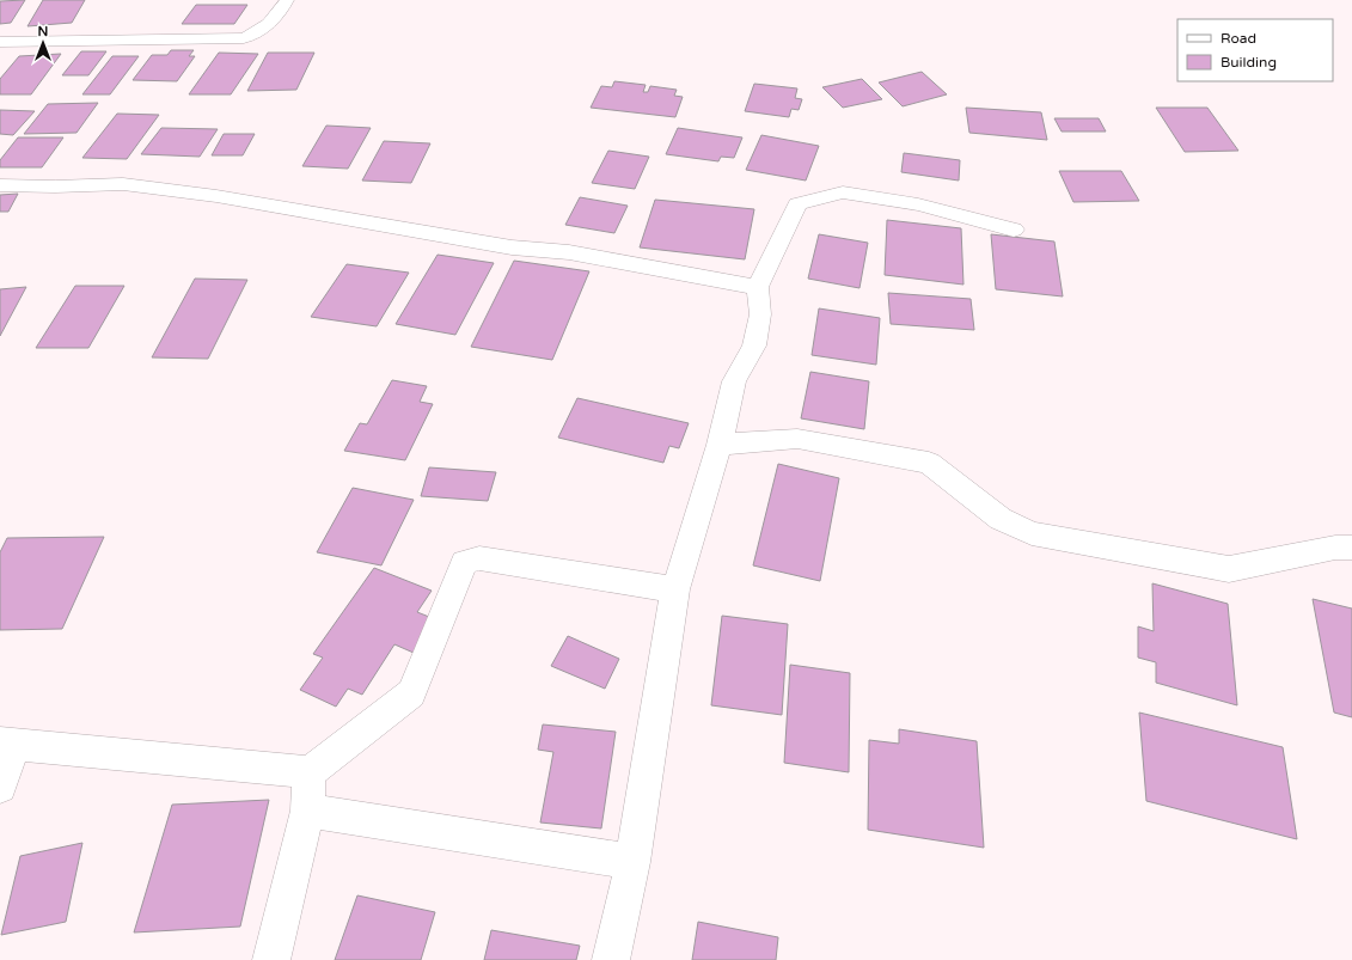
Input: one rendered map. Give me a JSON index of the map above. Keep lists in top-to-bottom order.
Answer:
{
  "legend": ["Road", "Building"],
  "north": "top"
}
